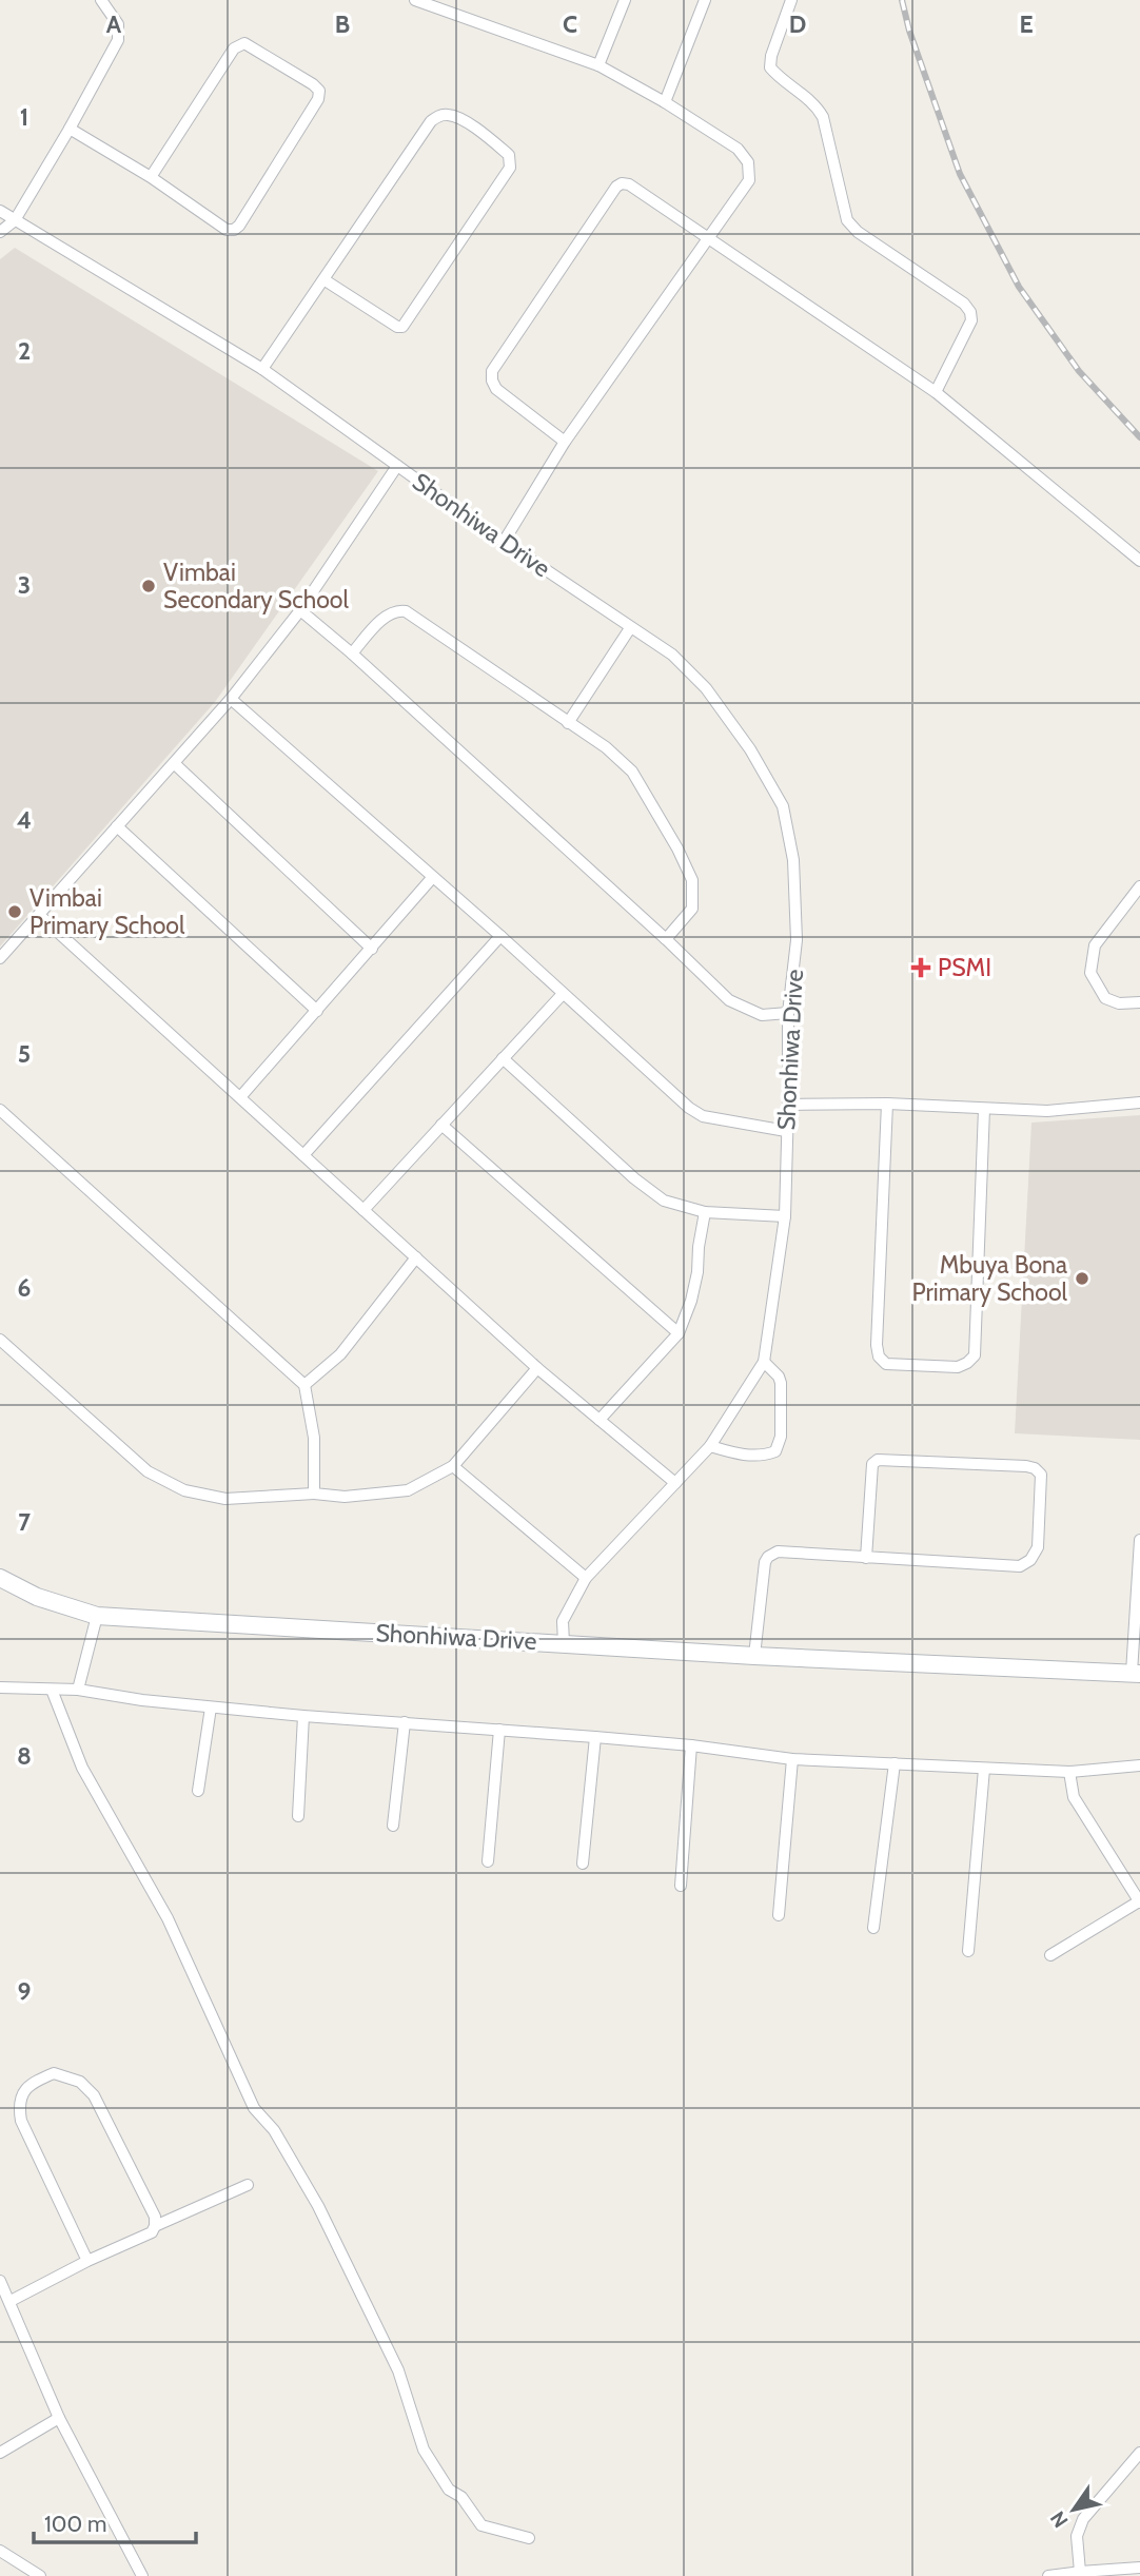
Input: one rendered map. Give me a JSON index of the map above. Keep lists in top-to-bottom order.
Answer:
{
  "streets": {
    "street": ["Shonhiwa Drive"]
  },
  "places": {
    "other": ["Vimbai Secondary School", "Vimbai Primary School", "Mbuya Bona Primary School"],
    "health": ["PSMI"]
  },
  "scale_bar": "100 m",
  "north": "bottom left",
  "grid": {
    "columns": [
      "A",
      "B",
      "C",
      "D",
      "E"
    ],
    "rows": [
      "1",
      "2",
      "3",
      "4",
      "5",
      "6",
      "7",
      "8",
      "9"
    ]
  }
}
